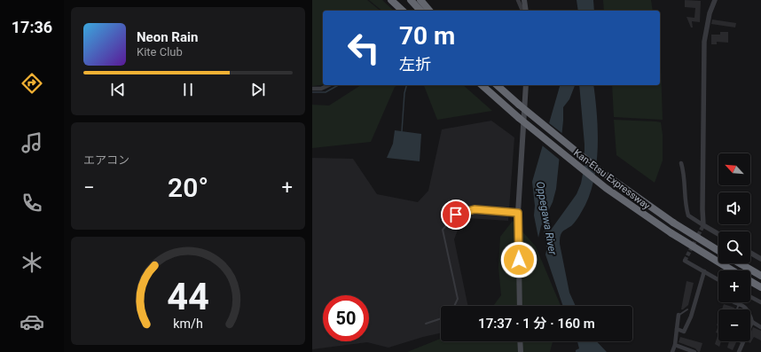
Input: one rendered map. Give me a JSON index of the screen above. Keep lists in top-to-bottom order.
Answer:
{
  "streets": {
    "highway": ["Kan-Etsu Expressway"]
  },
  "water": ["Oppegawa River"],
  "north": "top left",
  "page": {
    "tabs": "17:36",
    "turn": ["70 m", "左折"],
    "song": ["Neon Rain", "Kite Club"],
    "tile": "エアコン",
    "map_buttons": ["+", "−"],
    "heat": ["−", "20°", "+"],
    "limit": "50",
    "trip": "17:37 · 1 分 · 160 m",
    "gauge": ["44", "km/h"]
  }
}
